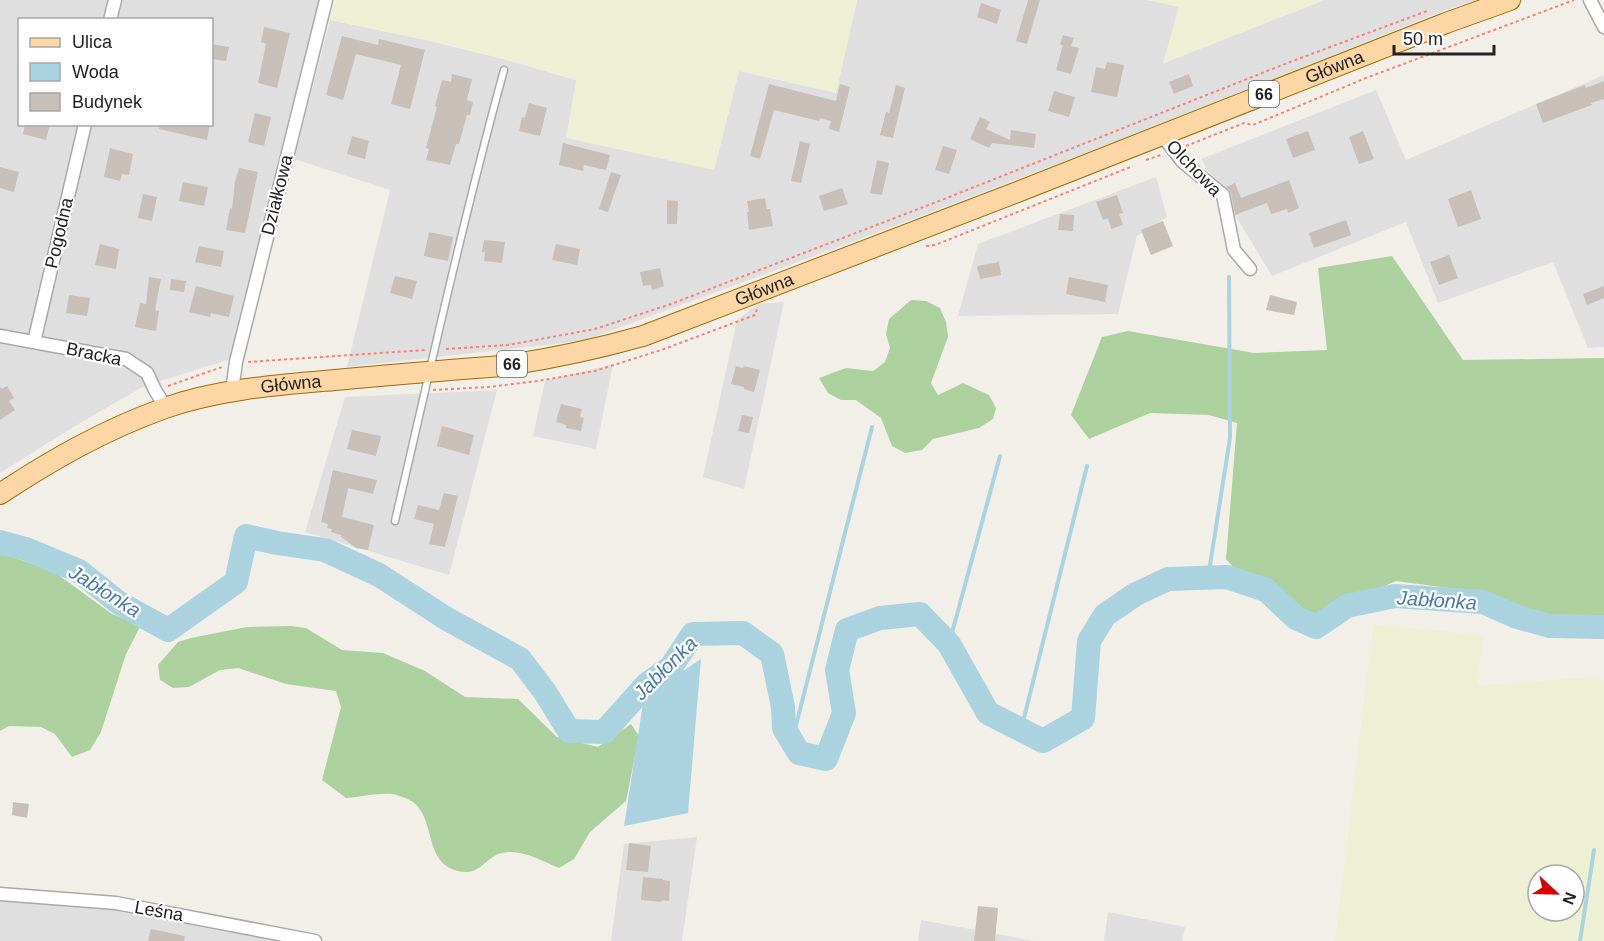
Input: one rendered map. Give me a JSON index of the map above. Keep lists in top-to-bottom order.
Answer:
{
  "streets": {
    "main road": ["Główna", "66"],
    "street": [
      "Olchowa",
      "Działkowa",
      "Pogodna",
      "Bracka",
      "Leśna"
    ]
  },
  "crossings": [
    ["Główna", "Olchowa"],
    ["Główna", "Działkowa"],
    ["Główna", "Bracka"],
    ["Pogodna", "Bracka"]
  ],
  "water": ["Jabłonka"],
  "legend": ["Ulica", "Woda", "Budynek"],
  "scale_bar": "50 m",
  "north": "right"
}
